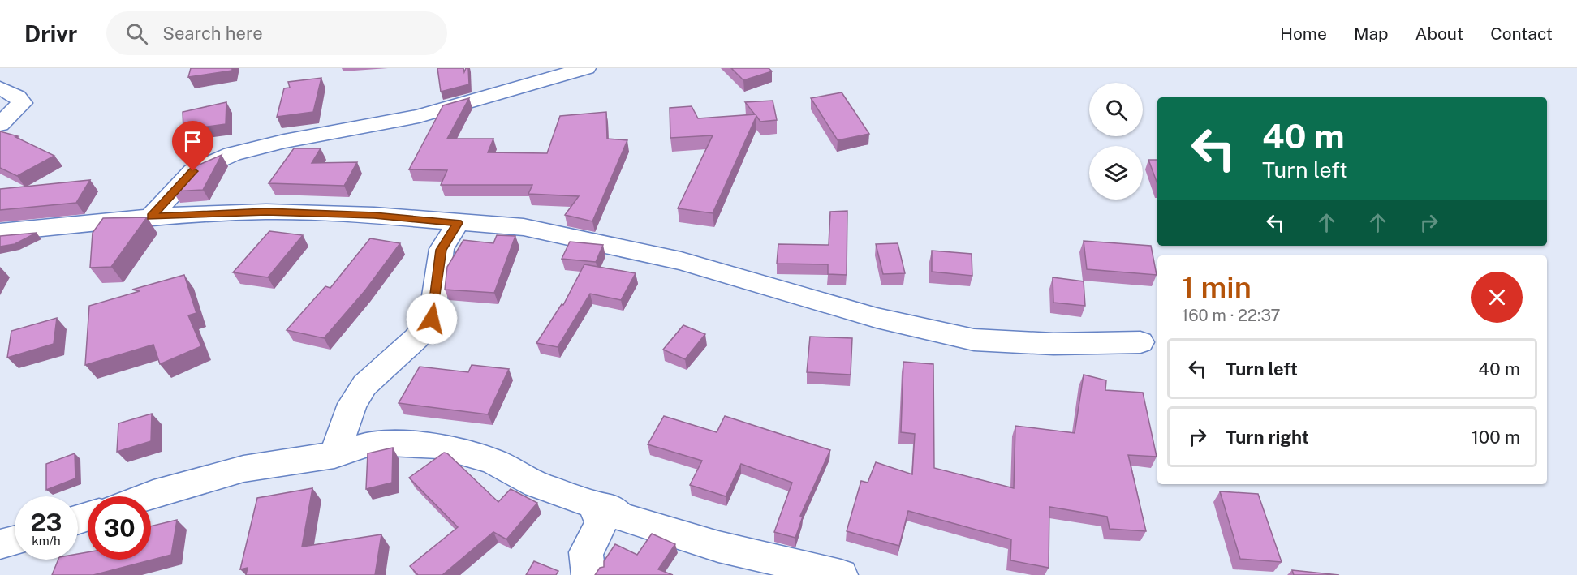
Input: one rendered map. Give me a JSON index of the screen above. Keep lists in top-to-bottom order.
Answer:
{
  "page": {
    "header": "Drivr",
    "search": "Search here",
    "nav": [
      "Home",
      "Map",
      "About",
      "Contact"
    ],
    "turn": ["40 m", "Turn left"],
    "heading": ["1 min", "160 m · 22:37"],
    "list": [
      {
        "name": "Turn left",
        "value": "40 m"
      },
      {
        "name": "Turn right",
        "value": "100 m"
      }
    ],
    "speed": "23 km/h",
    "limit": "30"
  }
}
